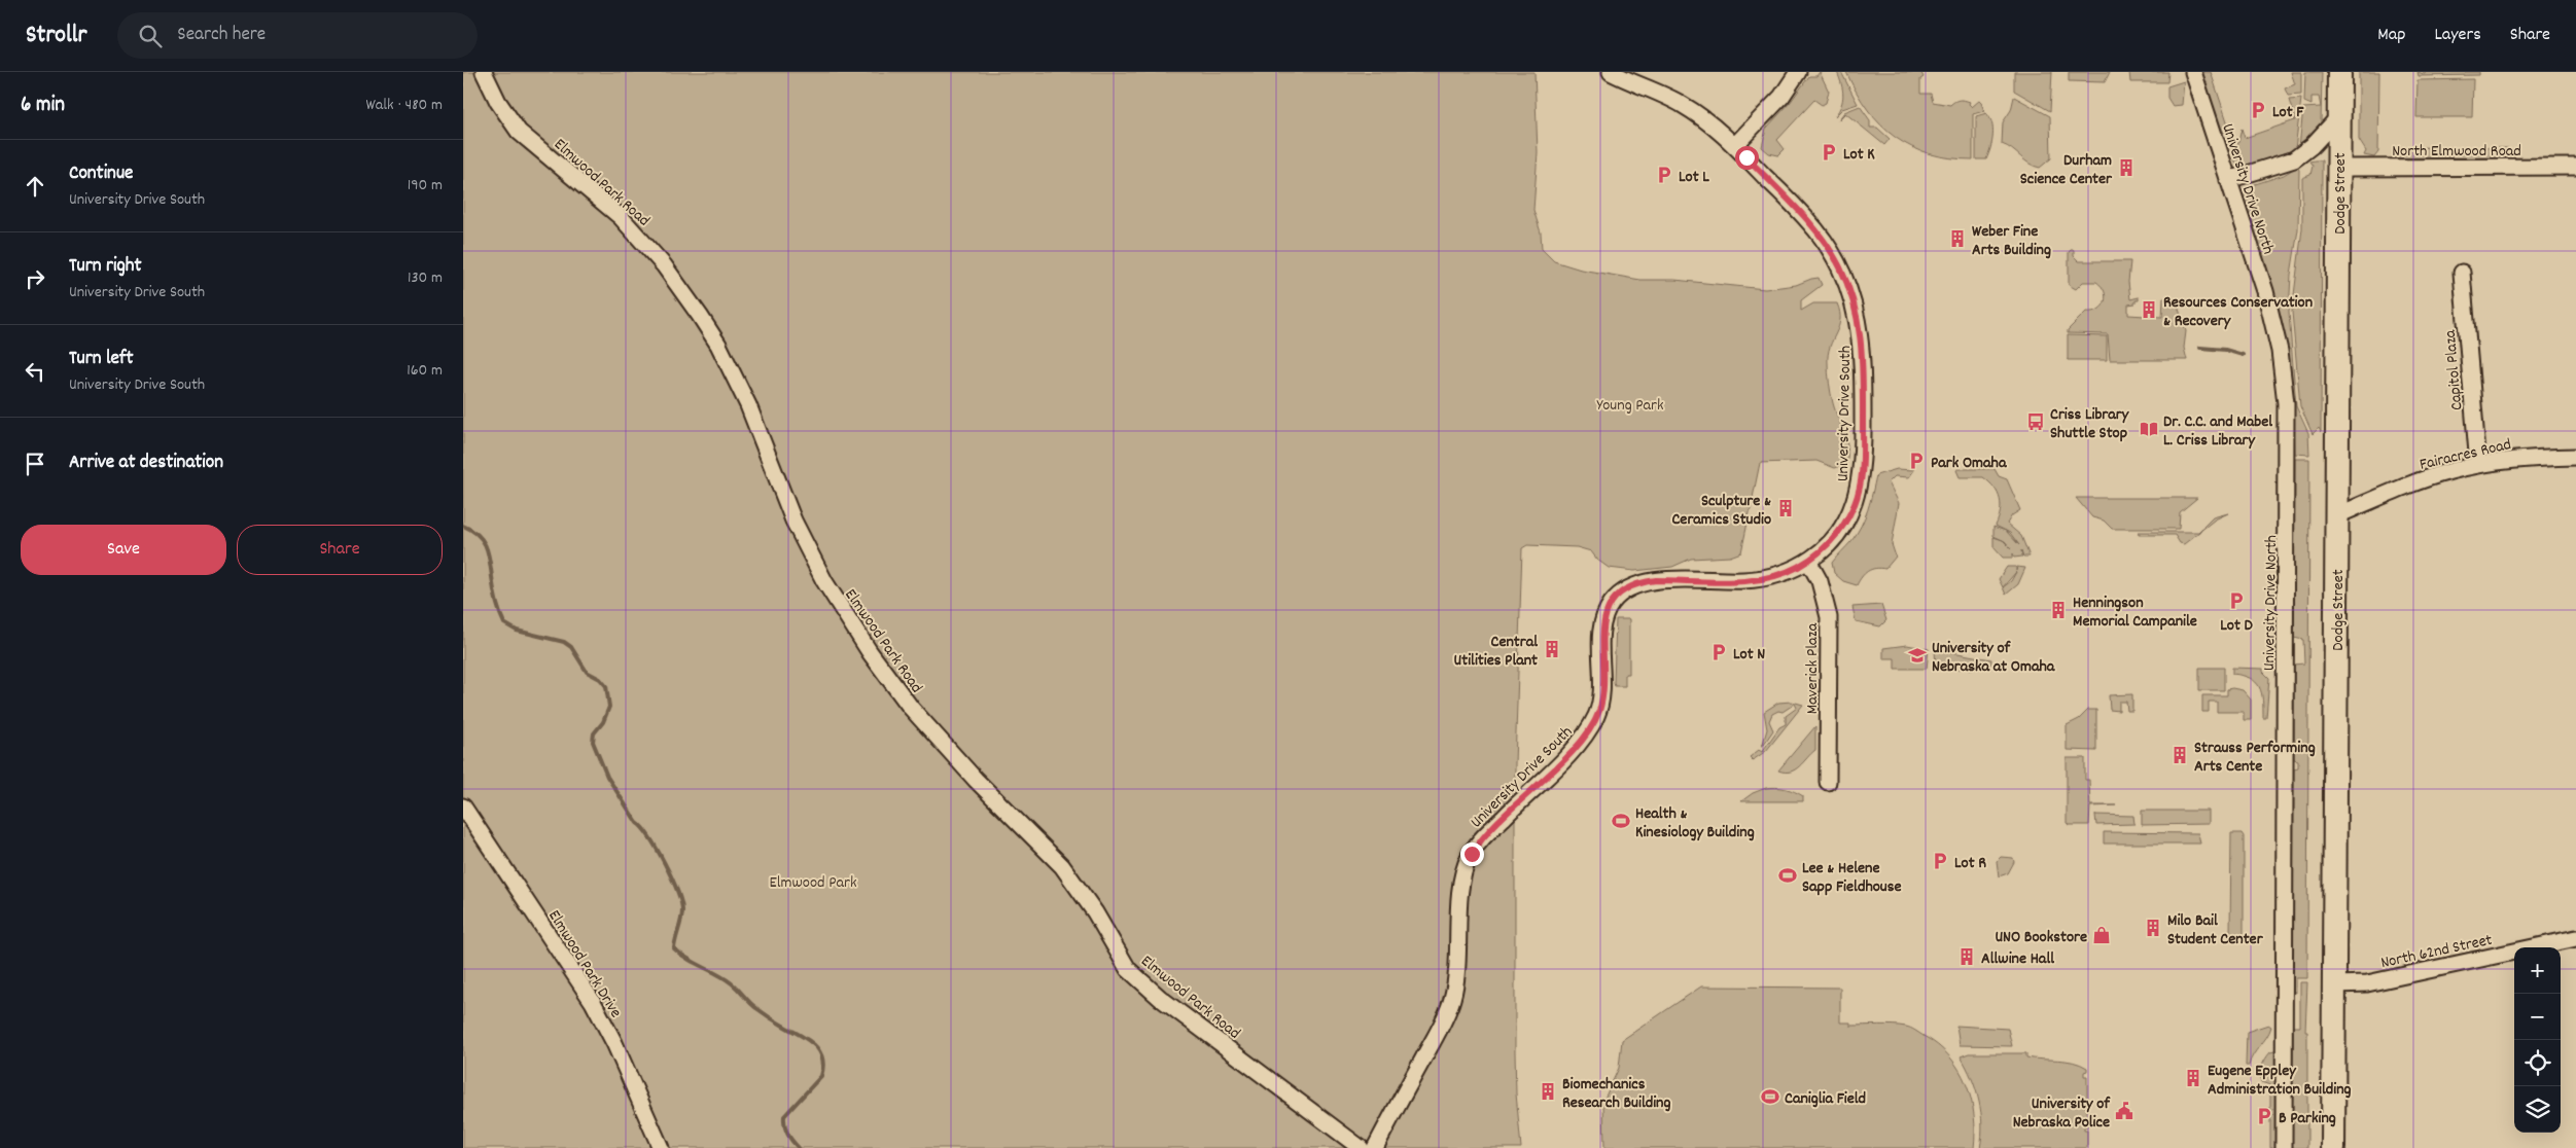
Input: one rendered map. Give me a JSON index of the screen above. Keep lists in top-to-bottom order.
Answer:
{
  "streets": {
    "highway": ["Dodge Street"],
    "street": [
      "North Elmwood Road",
      "Elmwood Park Road",
      "University Drive North",
      "Capitol Plaza",
      "University Drive South",
      "Fairacres Road",
      "Maverick Plaza",
      "North 62nd Street",
      "Elmwood Park Drive"
    ]
  },
  "crossings": [
    ["North Elmwood Road", "Dodge Street"],
    ["Dodge Street", "Fairacres Road"],
    ["Dodge Street", "North 62nd Street"],
    ["Capitol Plaza", "Fairacres Road"],
    ["University Drive South", "Maverick Plaza"]
  ],
  "parks": ["Young Park", "Elmwood Park"],
  "places": {
    "parking": [
      "Lot F",
      "Lot K",
      "Lot L",
      "Park Omaha",
      "Lot D",
      "Lot N",
      "Lot R",
      "B Parking"
    ],
    "building": [
      "Durham Science Center",
      "Weber Fine Arts Building",
      "Resources Conservation & Recovery",
      "Sculpture & Ceramics Studio",
      "Henningson Memorial Campanile",
      "Central Utilities Plant",
      "Strauss Performing Arts Cente",
      "Milo Bail Student Center",
      "Allwine Hall",
      "Eugene Eppley Administration Building",
      "Biomechanics Research Building"
    ],
    "bus stop": ["Criss Library Shuttle Stop"],
    "library": ["Dr. C.C. and Mabel L. Criss Library"],
    "school or university": ["University of Nebraska at Omaha"],
    "sports": ["Health & Kinesiology Building", "Lee & Helene Sapp Fieldhouse", "Caniglia Field"],
    "shop": ["UNO Bookstore"],
    "public building": ["University of Nebraska Police"]
  },
  "page": {
    "header": "Strollr",
    "search": "Search here",
    "nav": ["Map", "Layers", "Share"],
    "heading": ["6 min", "Walk · 480 m"],
    "list": [
      ["Continue", "University Drive South", "190 m"],
      ["Turn right", "University Drive South", "130 m"],
      ["Turn left", "University Drive South", "160 m"],
      "Arrive at destination"
    ],
    "buttons": ["Save", "Share"],
    "map_buttons": ["+", "−"]
  }
}
